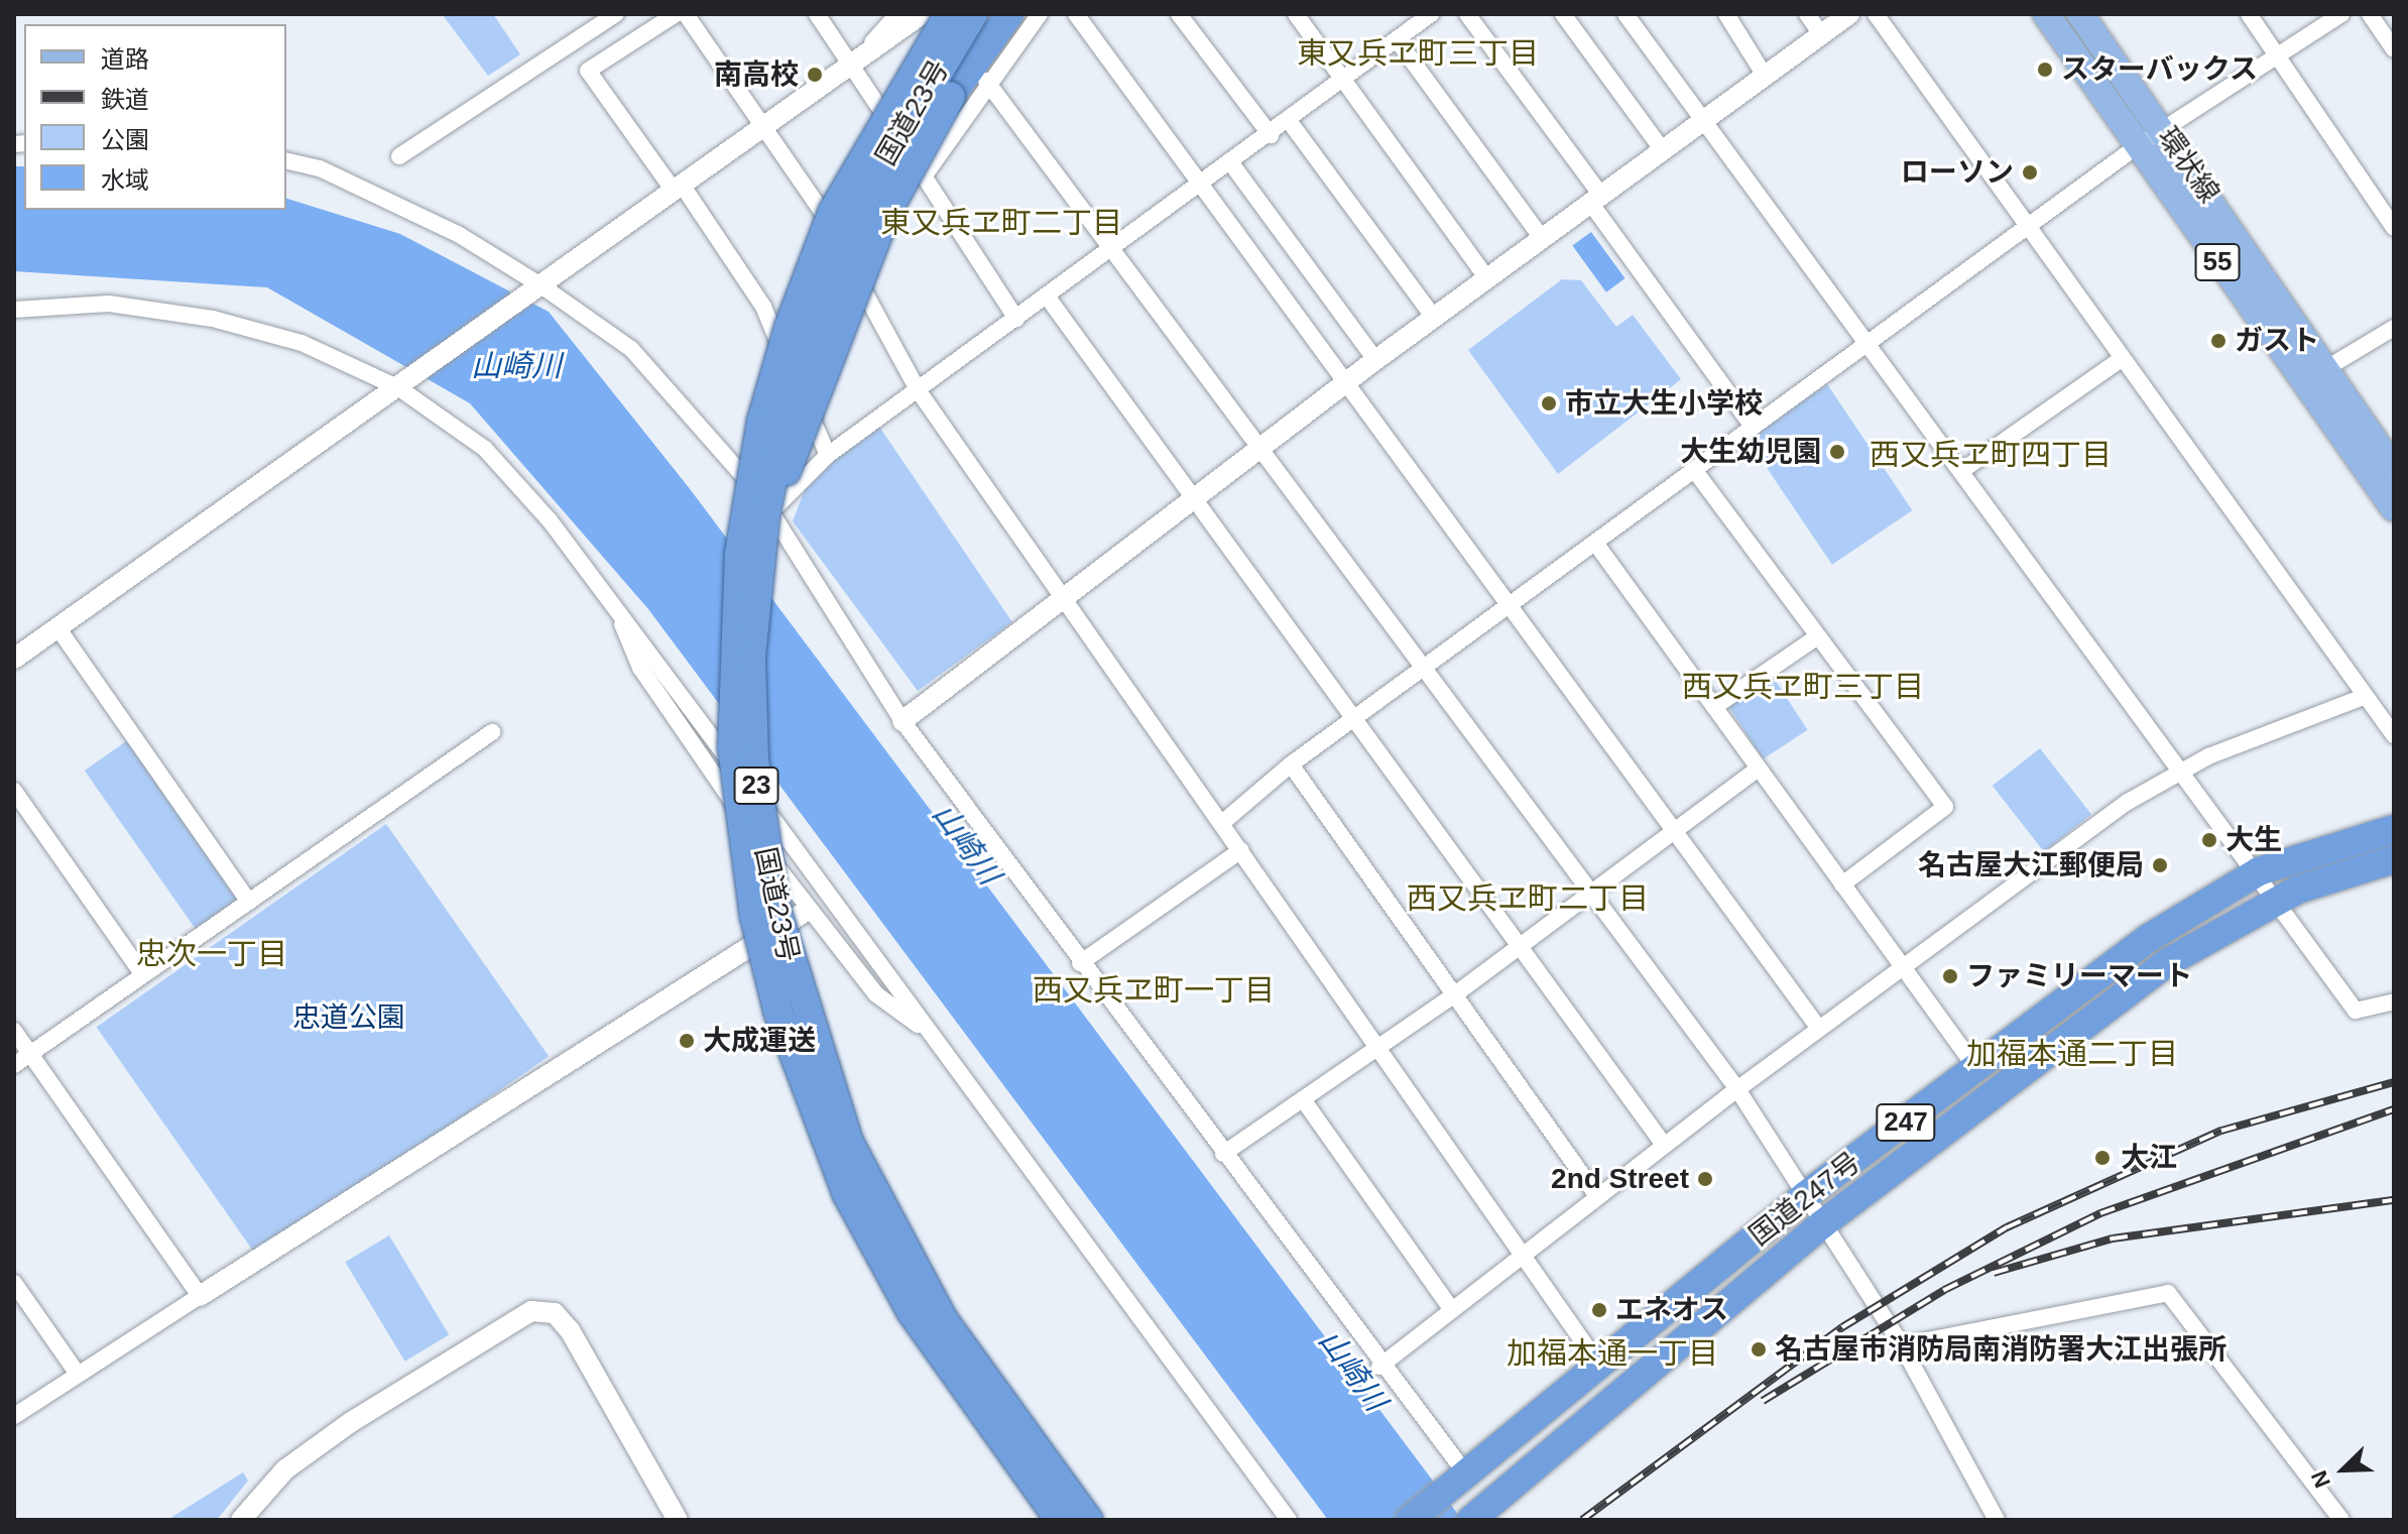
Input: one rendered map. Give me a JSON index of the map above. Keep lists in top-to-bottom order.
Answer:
{
  "streets": {
    "highway": [
      "国道23号",
      "23",
      "247",
      "国道247号"
    ],
    "main road": ["環状線", "55"]
  },
  "districts": [
    "東又兵ヱ町三丁目",
    "東又兵ヱ町二丁目",
    "西又兵ヱ町四丁目",
    "西又兵ヱ町三丁目",
    "西又兵ヱ町二丁目",
    "忠次一丁目",
    "西又兵ヱ町一丁目",
    "加福本通二丁目",
    "加福本通一丁目"
  ],
  "water": ["山崎川"],
  "parks": ["忠道公園"],
  "places": [
    "スターバックス",
    "南高校",
    "ローソン",
    "ガスト",
    "市立大生小学校",
    "大生幼児園",
    "大生",
    "名古屋大江郵便局",
    "ファミリーマート",
    "大成運送",
    "大江",
    "2nd Street",
    "エネオス",
    "名古屋市消防局南消防署大江出張所"
  ],
  "legend": [
    "道路",
    "鉄道",
    "公園",
    "水域"
  ],
  "north": "bottom left"
}
